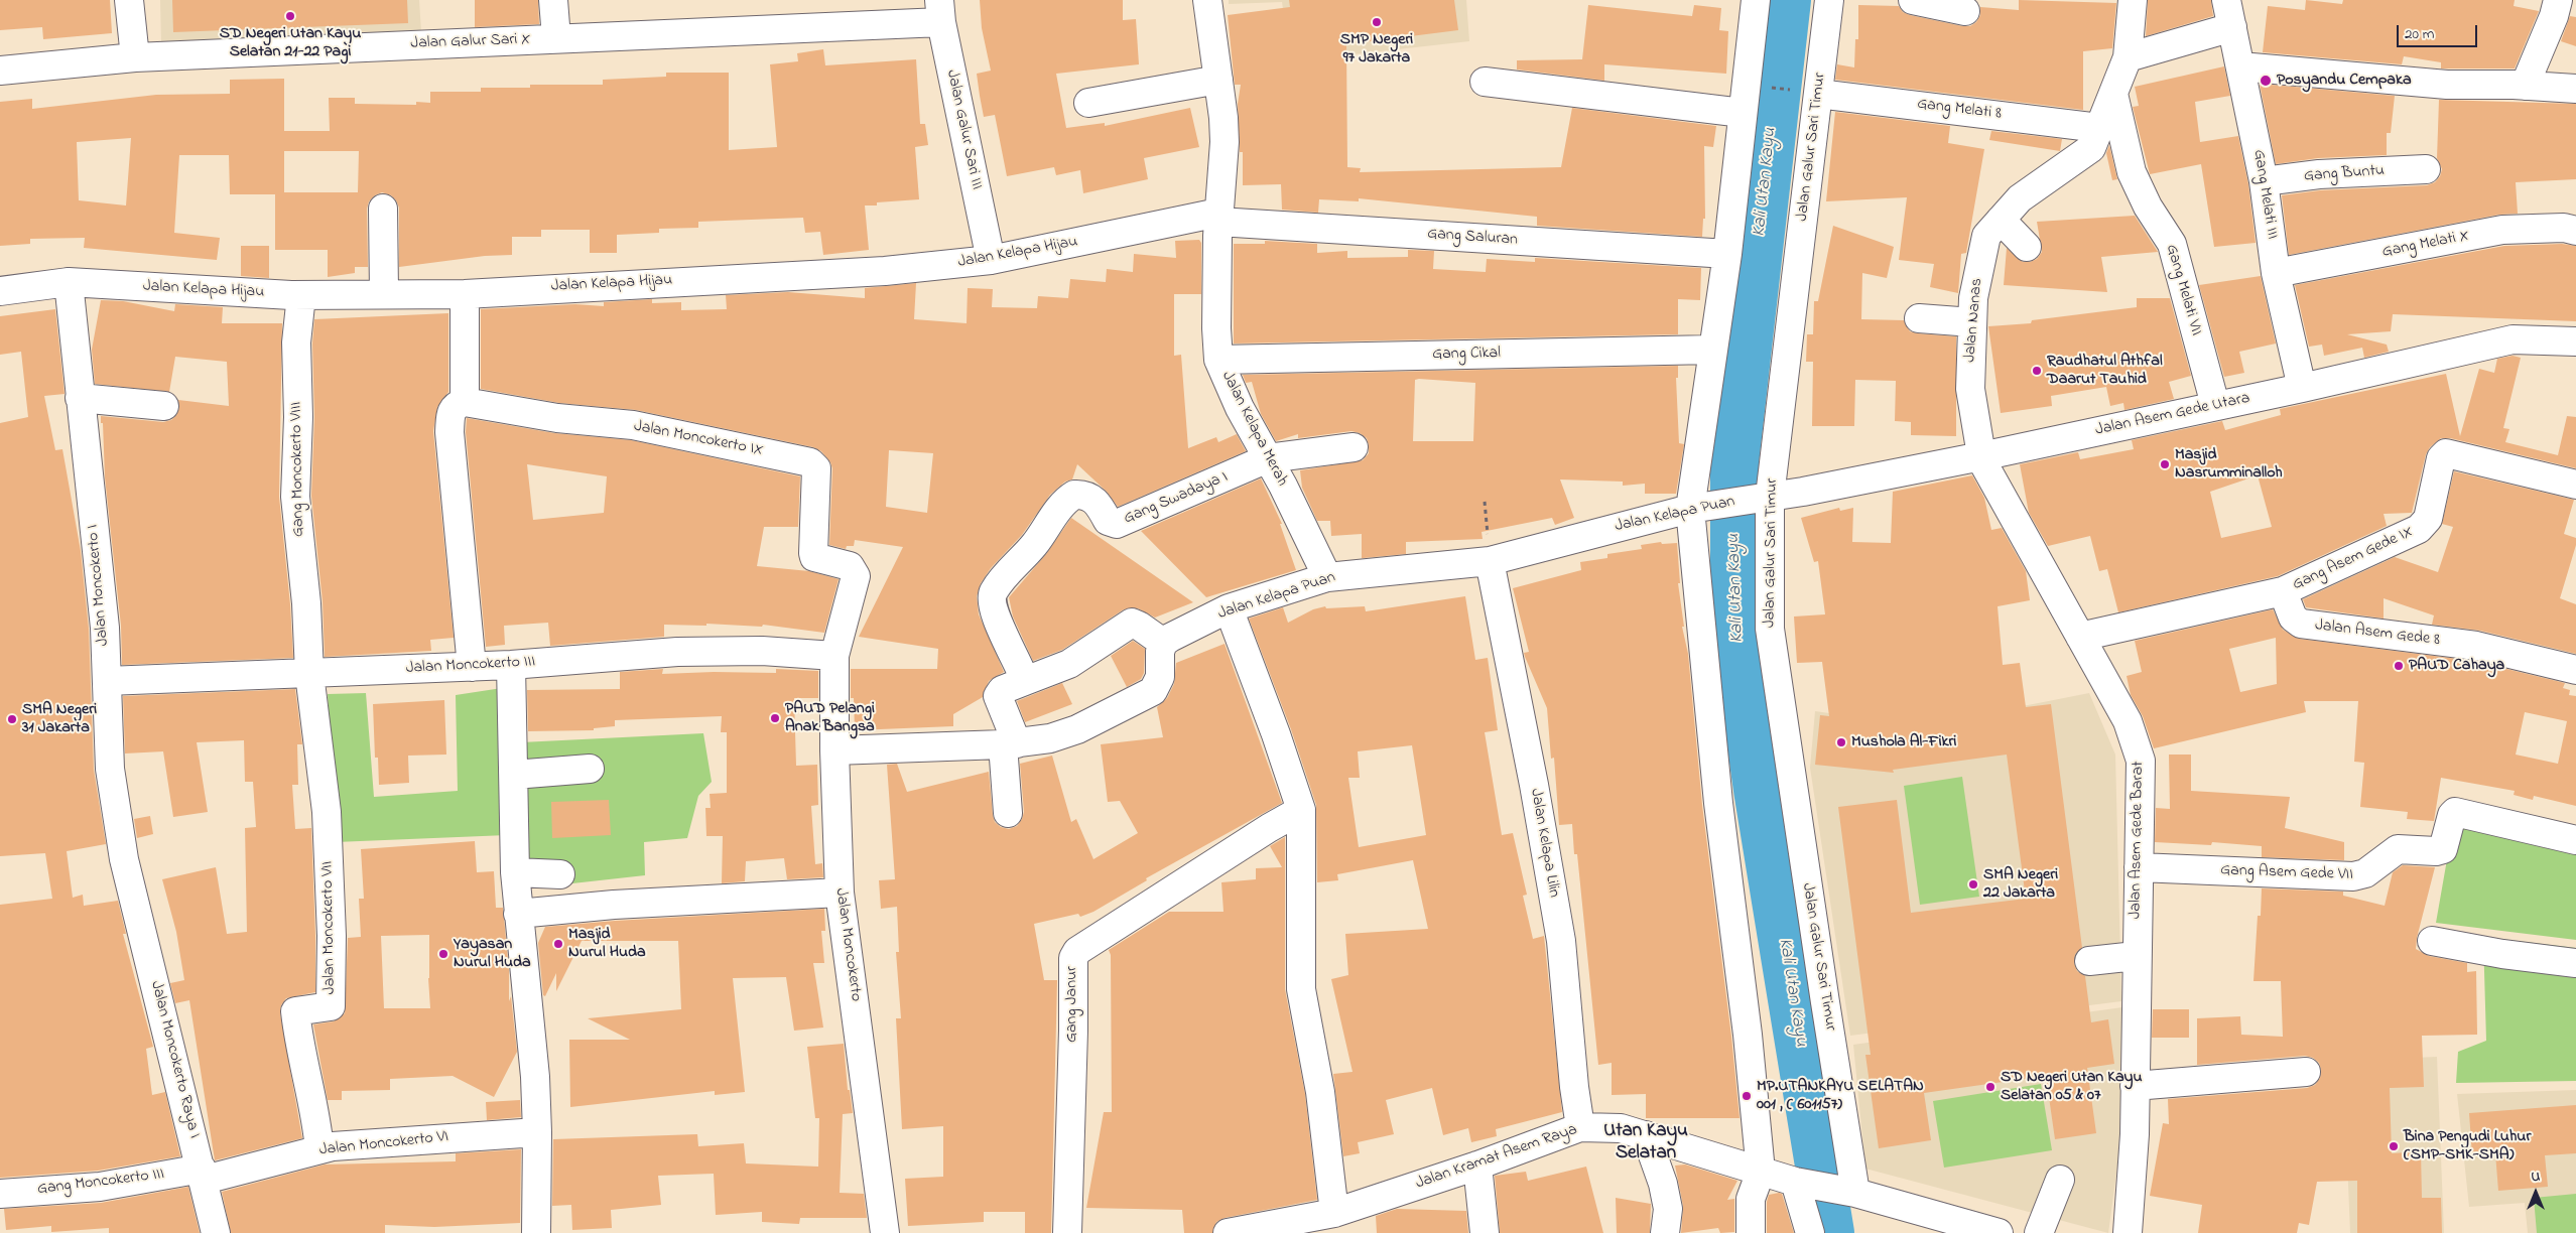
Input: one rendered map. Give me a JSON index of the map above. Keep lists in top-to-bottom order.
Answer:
{
  "streets": {
    "street": [
      "Jalan Galur Sari X",
      "Gang Melati 8",
      "Jalan Galur Sari III",
      "Jalan Galur Sari Timur",
      "Gang Buntu",
      "Gang Melati III",
      "Gang Saluran",
      "Gang Melati X",
      "Jalan Kelapa Hijau",
      "Gang Melati VII",
      "Jalan Nanas",
      "Gang Cikal",
      "Jalan Asem Gede Utara",
      "Jalan Kelapa Merah",
      "Jalan Moncokerto IX",
      "Gang Moncokerto VIII",
      "Gang Swadaya I",
      "Jalan Kelapa Puan",
      "Gang Asem Gede IX",
      "Jalan Moncokerto I",
      "Jalan Asem Gede 8",
      "Jalan Moncokerto III",
      "Jalan Asem Gede Barat",
      "Jalan Kelapa Lilin",
      "Gang Asem Gede VII",
      "Jalan Moncokerto VII",
      "Jalan Moncokerto",
      "Gang Janur",
      "Jalan Moncokerto Raya I",
      "Jalan Moncokerto VI",
      "Jalan Kramat Asem Raya",
      "Gang Moncokerto III"
    ]
  },
  "crossings": [
    ["Jalan Galur Sari X", "Jalan Galur Sari III"],
    ["Gang Melati 8", "Jalan Galur Sari Timur"],
    ["Gang Melati 8", "Jalan Nanas"],
    ["Jalan Galur Sari III", "Jalan Kelapa Hijau"],
    ["Jalan Galur Sari Timur", "Jalan Asem Gede Utara"],
    ["Jalan Galur Sari Timur", "Jalan Kelapa Puan"],
    ["Jalan Galur Sari Timur", "Jalan Kramat Asem Raya"],
    ["Gang Buntu", "Gang Melati III"],
    ["Gang Melati III", "Gang Melati X"],
    ["Gang Melati III", "Jalan Asem Gede Utara"],
    ["Gang Saluran", "Jalan Kelapa Hijau"],
    ["Gang Saluran", "Jalan Kelapa Merah"],
    ["Jalan Kelapa Hijau", "Jalan Kelapa Merah"],
    ["Jalan Kelapa Hijau", "Gang Moncokerto VIII"],
    ["Jalan Kelapa Hijau", "Jalan Moncokerto I"],
    ["Gang Melati VII", "Jalan Nanas"],
    ["Gang Melati VII", "Jalan Asem Gede Utara"],
    ["Jalan Nanas", "Jalan Asem Gede Utara"],
    ["Jalan Nanas", "Jalan Asem Gede Barat"],
    ["Gang Cikal", "Jalan Kelapa Merah"],
    ["Jalan Asem Gede Utara", "Jalan Kelapa Puan"],
    ["Jalan Asem Gede Utara", "Jalan Asem Gede Barat"],
    ["Jalan Kelapa Merah", "Gang Swadaya I"],
    ["Jalan Kelapa Merah", "Jalan Kelapa Puan"],
    ["Jalan Moncokerto IX", "Jalan Moncokerto III"],
    ["Jalan Moncokerto IX", "Jalan Moncokerto"],
    ["Gang Moncokerto VIII", "Jalan Moncokerto III"],
    ["Gang Moncokerto VIII", "Jalan Moncokerto VII"],
    ["Jalan Kelapa Puan", "Jalan Kelapa Lilin"],
    ["Gang Asem Gede IX", "Jalan Asem Gede 8"],
    ["Jalan Moncokerto I", "Jalan Moncokerto III"],
    ["Jalan Moncokerto I", "Jalan Moncokerto Raya I"],
    ["Jalan Moncokerto III", "Jalan Moncokerto VII"],
    ["Jalan Moncokerto III", "Jalan Moncokerto"],
    ["Jalan Asem Gede Barat", "Gang Asem Gede VII"],
    ["Jalan Kelapa Lilin", "Jalan Kramat Asem Raya"],
    ["Jalan Moncokerto VII", "Jalan Moncokerto VI"],
    ["Jalan Moncokerto Raya I", "Jalan Moncokerto VI"],
    ["Jalan Moncokerto Raya I", "Gang Moncokerto III"],
    ["Jalan Moncokerto VI", "Gang Moncokerto III"]
  ],
  "districts": ["Utan Kayu Selatan"],
  "water": ["Kali Utan Kayu"],
  "places": [
    "SD Negeri Utan Kayu Selatan 21-22 Pagi",
    "SMP Negeri 97 Jakarta",
    "Posyandu Cempaka",
    "Raudhatul Athfal Daarut Tauhid",
    "Masjid Nasrumminalloh",
    "PAUD Cahaya",
    "PAUD Pelangi Anak Bangsa",
    "SMA Negeri 31 Jakarta",
    "Mushola Al-Fikri",
    "SMA Negeri 22 Jakarta",
    "Masjid Nurul Huda",
    "Yayasan Nurul Huda",
    "SD Negeri Utan Kayu Selatan 05 & 07",
    "MP.UTANKAYU SELATAN 001 , ( 601157)",
    "Bina Pengudi Luhur (SMP-SMK-SMA)"
  ],
  "scale_bar": "20 m",
  "north": "top"
}
